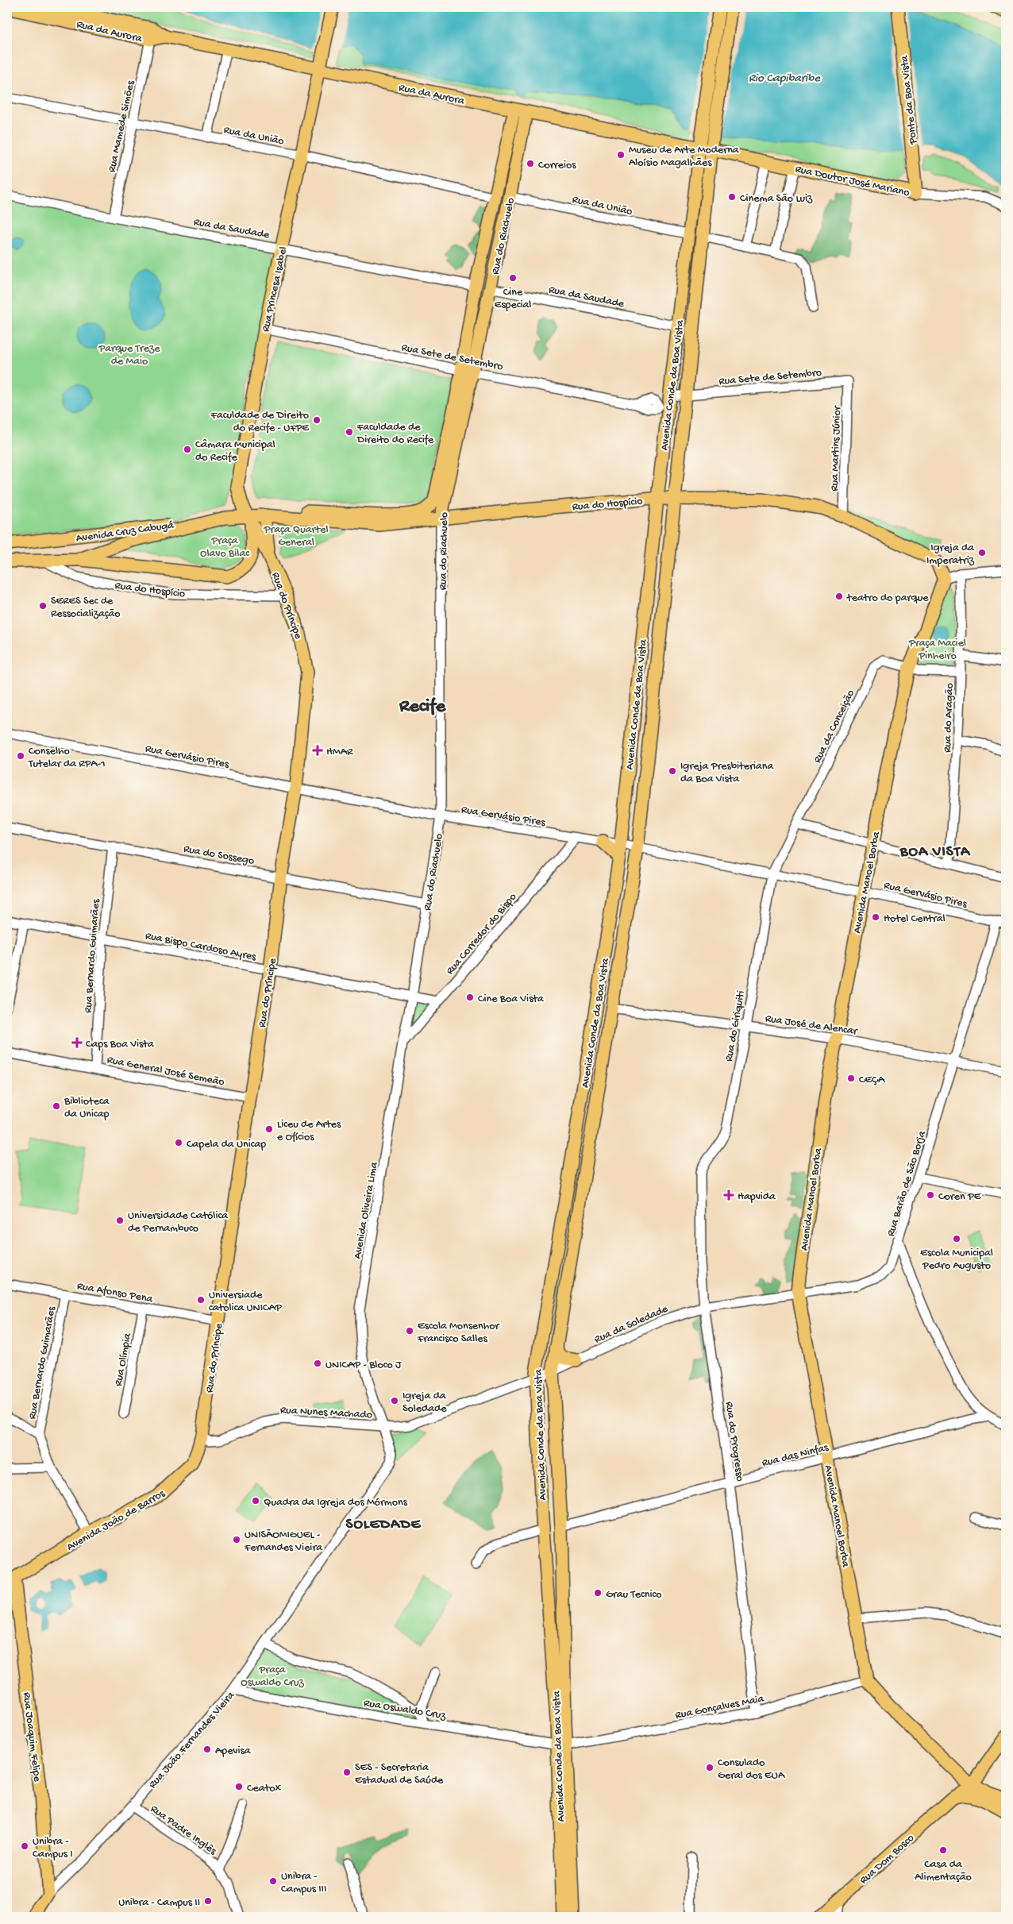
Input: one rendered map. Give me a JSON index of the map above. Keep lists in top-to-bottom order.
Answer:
{
  "streets": {
    "main road": [
      "Rua da Aurora",
      "Ponte da Boa Vista",
      "Rua Doutor José Mariano",
      "Rua do Riachuelo",
      "Rua Princesa Isabel",
      "Avenida Conde da Boa Vista",
      "Rua do Hospício",
      "Avenida Cruz Cabugá",
      "Rua do Príncipe",
      "Avenida Manoel Borba",
      "Avenida João de Barros",
      "Rua Joaquim Felipe",
      "Rua João Fernandes Vieira",
      "Rua Dom Bosco"
    ],
    "street": [
      "Rua Mamede Simões",
      "Rua da União",
      "Rua da Saudade",
      "Rua Sete de Setembro",
      "Rua Martins Júnior",
      "Rua do Aragão",
      "Rua da Conceição",
      "Rua Gervásio Pires",
      "Rua do Sossego",
      "Rua Corredor do Bispo",
      "Rua Bispo Cardoso Ayres",
      "Rua Bernardo Guimarães",
      "Rua José de Alencar",
      "Rua do Giriquiti",
      "Rua General José Semeão",
      "Rua Barão de São Borja",
      "Avenida Oliveira Lima",
      "Rua Afonso Pena",
      "Rua da Soledade",
      "Rua Olímpia",
      "Rua Nunes Machado",
      "Rua do Progresso",
      "Rua das Ninfas",
      "Rua Gonçalves Maia",
      "Rua Oswaldo Cruz",
      "Rua Padre Inglês"
    ]
  },
  "crossings": [
    ["Rua da Aurora", "Rua Mamede Simões"],
    ["Rua da Aurora", "Rua Doutor José Mariano"],
    ["Rua da Aurora", "Rua do Riachuelo"],
    ["Rua da Aurora", "Rua Princesa Isabel"],
    ["Rua da Aurora", "Avenida Conde da Boa Vista"],
    ["Ponte da Boa Vista", "Rua Doutor José Mariano"],
    ["Rua Mamede Simões", "Rua da União"],
    ["Rua Mamede Simões", "Rua da Saudade"],
    ["Rua da União", "Rua do Riachuelo"],
    ["Rua da União", "Rua Princesa Isabel"],
    ["Rua da União", "Avenida Conde da Boa Vista"],
    ["Rua Doutor José Mariano", "Avenida Conde da Boa Vista"],
    ["Rua da Saudade", "Rua do Riachuelo"],
    ["Rua da Saudade", "Rua Princesa Isabel"],
    ["Rua da Saudade", "Avenida Conde da Boa Vista"],
    ["Rua do Riachuelo", "Rua Sete de Setembro"],
    ["Rua do Riachuelo", "Rua do Hospício"],
    ["Rua do Riachuelo", "Avenida Cruz Cabugá"],
    ["Rua do Riachuelo", "Rua Gervásio Pires"],
    ["Rua do Riachuelo", "Rua do Sossego"],
    ["Rua do Riachuelo", "Rua Bispo Cardoso Ayres"],
    ["Rua do Riachuelo", "Avenida Oliveira Lima"],
    ["Rua Princesa Isabel", "Rua Sete de Setembro"],
    ["Rua Princesa Isabel", "Avenida Cruz Cabugá"],
    ["Rua Sete de Setembro", "Avenida Conde da Boa Vista"],
    ["Rua Sete de Setembro", "Rua Martins Júnior"],
    ["Avenida Conde da Boa Vista", "Rua do Hospício"],
    ["Avenida Conde da Boa Vista", "Rua Gervásio Pires"],
    ["Avenida Conde da Boa Vista", "Rua José de Alencar"],
    ["Avenida Conde da Boa Vista", "Rua da Soledade"],
    ["Avenida Conde da Boa Vista", "Rua das Ninfas"],
    ["Avenida Conde da Boa Vista", "Rua Gonçalves Maia"],
    ["Avenida Conde da Boa Vista", "Rua Oswaldo Cruz"],
    ["Rua Martins Júnior", "Rua do Hospício"],
    ["Rua do Hospício", "Avenida Cruz Cabugá"],
    ["Rua do Hospício", "Rua do Príncipe"],
    ["Rua do Hospício", "Avenida Manoel Borba"],
    ["Rua do Príncipe", "Rua Gervásio Pires"],
    ["Rua do Príncipe", "Rua do Sossego"],
    ["Rua do Príncipe", "Rua Bispo Cardoso Ayres"],
    ["Rua do Príncipe", "Rua General José Semeão"],
    ["Rua do Príncipe", "Rua Afonso Pena"],
    ["Rua do Príncipe", "Rua Nunes Machado"],
    ["Rua do Príncipe", "Avenida João de Barros"],
    ["Rua do Aragão", "Rua da Conceição"],
    ["Rua da Conceição", "Rua Gervásio Pires"],
    ["Rua da Conceição", "Avenida Manoel Borba"],
    ["Rua da Conceição", "Rua do Giriquiti"],
    ["Rua Gervásio Pires", "Avenida Manoel Borba"],
    ["Rua Gervásio Pires", "Rua Corredor do Bispo"],
    ["Rua Gervásio Pires", "Rua do Giriquiti"],
    ["Rua Gervásio Pires", "Rua Barão de São Borja"],
    ["Rua do Sossego", "Rua Bernardo Guimarães"],
    ["Avenida Manoel Borba", "Rua José de Alencar"],
    ["Avenida Manoel Borba", "Rua da Soledade"],
    ["Avenida Manoel Borba", "Rua das Ninfas"],
    ["Avenida Manoel Borba", "Rua Gonçalves Maia"],
    ["Rua Corredor do Bispo", "Rua Bispo Cardoso Ayres"],
    ["Rua Corredor do Bispo", "Avenida Oliveira Lima"],
    ["Rua Bispo Cardoso Ayres", "Rua Bernardo Guimarães"],
    ["Rua Bispo Cardoso Ayres", "Avenida Oliveira Lima"],
    ["Rua Bernardo Guimarães", "Rua General José Semeão"],
    ["Rua Bernardo Guimarães", "Rua Afonso Pena"],
    ["Rua José de Alencar", "Rua do Giriquiti"],
    ["Rua José de Alencar", "Rua Barão de São Borja"],
    ["Rua do Giriquiti", "Rua do Progresso"],
    ["Rua Barão de São Borja", "Rua da Soledade"],
    ["Rua Barão de São Borja", "Rua das Ninfas"],
    ["Avenida Oliveira Lima", "Rua da Soledade"],
    ["Avenida Oliveira Lima", "Rua Nunes Machado"],
    ["Avenida Oliveira Lima", "Rua João Fernandes Vieira"],
    ["Rua Afonso Pena", "Rua Olímpia"],
    ["Rua da Soledade", "Rua Nunes Machado"],
    ["Rua da Soledade", "Rua do Progresso"],
    ["Rua da Soledade", "Rua João Fernandes Vieira"],
    ["Rua Nunes Machado", "Avenida João de Barros"],
    ["Rua Nunes Machado", "Rua João Fernandes Vieira"],
    ["Rua do Progresso", "Rua das Ninfas"],
    ["Rua do Progresso", "Rua Gonçalves Maia"],
    ["Avenida João de Barros", "Rua Joaquim Felipe"],
    ["Rua Gonçalves Maia", "Rua Oswaldo Cruz"],
    ["Rua Oswaldo Cruz", "Rua João Fernandes Vieira"],
    ["Rua Joaquim Felipe", "Rua João Fernandes Vieira"],
    ["Rua João Fernandes Vieira", "Rua Padre Inglês"]
  ],
  "districts": ["Recife", "BOA VISTA", "SOLEDADE"],
  "water": ["Rio Capibaribe"],
  "parks": [
    "Parque Treze de Maio",
    "Praça Quartel General",
    "Praça Olavo Bilac",
    "Praça Maciel Pinheiro",
    "Praça Oswaldo Cruz"
  ],
  "places": {
    "other": [
      "Museu de Arte Moderna Aloísio Magalhães",
      "Correios",
      "Cinema São Luiz",
      "Cine Especial",
      "Faculdade de Direito do Recife - UFPE",
      "Faculdade de Direito do Recife",
      "Câmara Municipal do Recife",
      "Igreja da Imperatriz",
      "teatro do parque",
      "SERES Sec de Ressocialização",
      "Conselho Tutelar da RPA-1",
      "Igreja Presbiteriana da Boa Vista",
      "Hotel Central",
      "Cine Boa Vista",
      "CEÇA",
      "Biblioteca da Unicap",
      "Liceu de Artes e Ofícios",
      "Capela da Unicap",
      "Coren PE",
      "Universidade Católica de Pernambuco",
      "Escola Municipal Pedro Augusto",
      "Universiade catolica UNICAP",
      "Escola Monsenhor Francisco Salles",
      "UNICAP - Bloco J",
      "Igreja da Soledade",
      "Quadra da Igreja dos Mórmons",
      "UNISÃOMIGUEL - Fernandes Vieira",
      "Grau Tecnico",
      "Apevisa",
      "Consulado Geral dos EUA",
      "SES - Secretaria Estadual de Saúde",
      "Ceatox",
      "Unibra - Campus I",
      "Casa da Alimentação",
      "Unibra - Campus III",
      "Unibra - Campus II"
    ],
    "health": ["HMAR", "Caps Boa Vista", "Hapvida"]
  }
}
